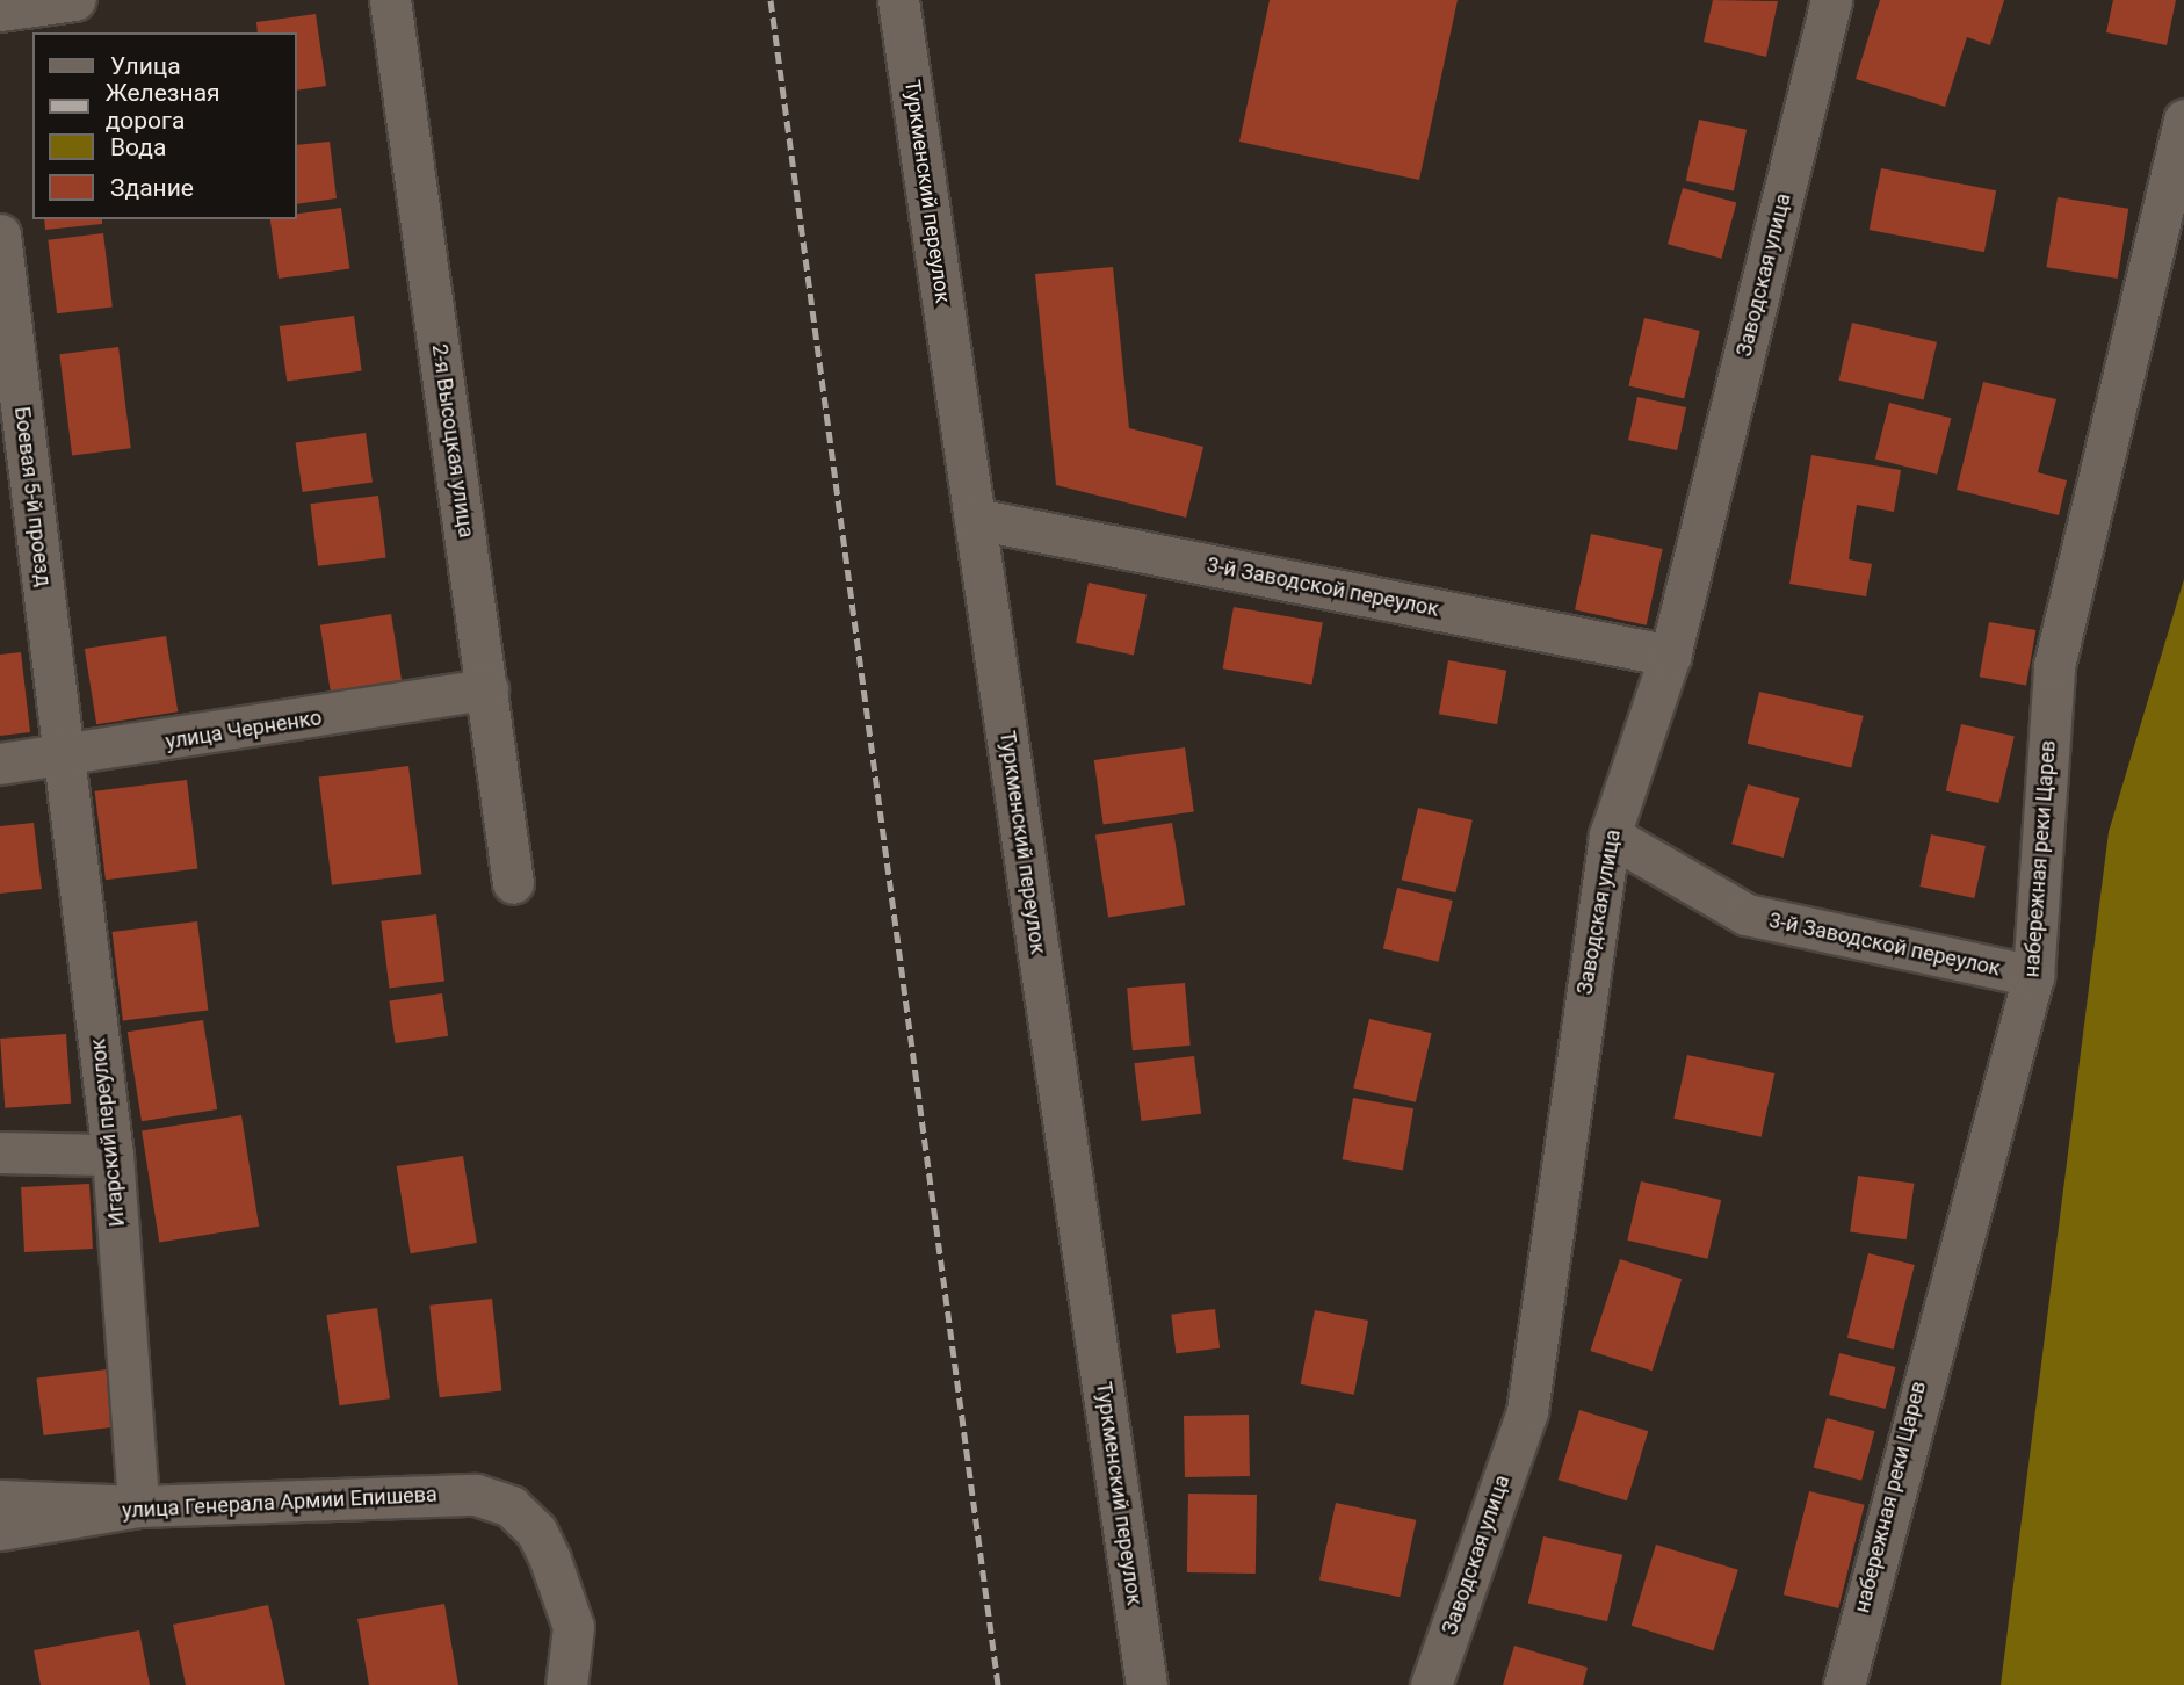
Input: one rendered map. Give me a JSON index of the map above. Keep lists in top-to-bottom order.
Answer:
{
  "streets": {
    "street": [
      "Туркменский переулок",
      "Заводская улица",
      "2-я Высоцкая улица",
      "Боевая 5-й проезд",
      "3-й Заводской переулок",
      "улица Черненко",
      "набережная реки Царев",
      "Игарский переулок",
      "улица Генерала Армии Епишева"
    ]
  },
  "crossings": [
    ["Туркменский переулок", "3-й Заводской переулок"],
    ["Заводская улица", "3-й Заводской переулок"],
    ["2-я Высоцкая улица", "улица Черненко"],
    ["Боевая 5-й проезд", "улица Черненко"],
    ["Боевая 5-й проезд", "Игарский переулок"],
    ["3-й Заводской переулок", "набережная реки Царев"],
    ["улица Черненко", "Игарский переулок"],
    ["Игарский переулок", "улица Генерала Армии Епишева"]
  ],
  "legend": [
    "Улица",
    "Железная дорога",
    "Вода",
    "Здание"
  ]
}
